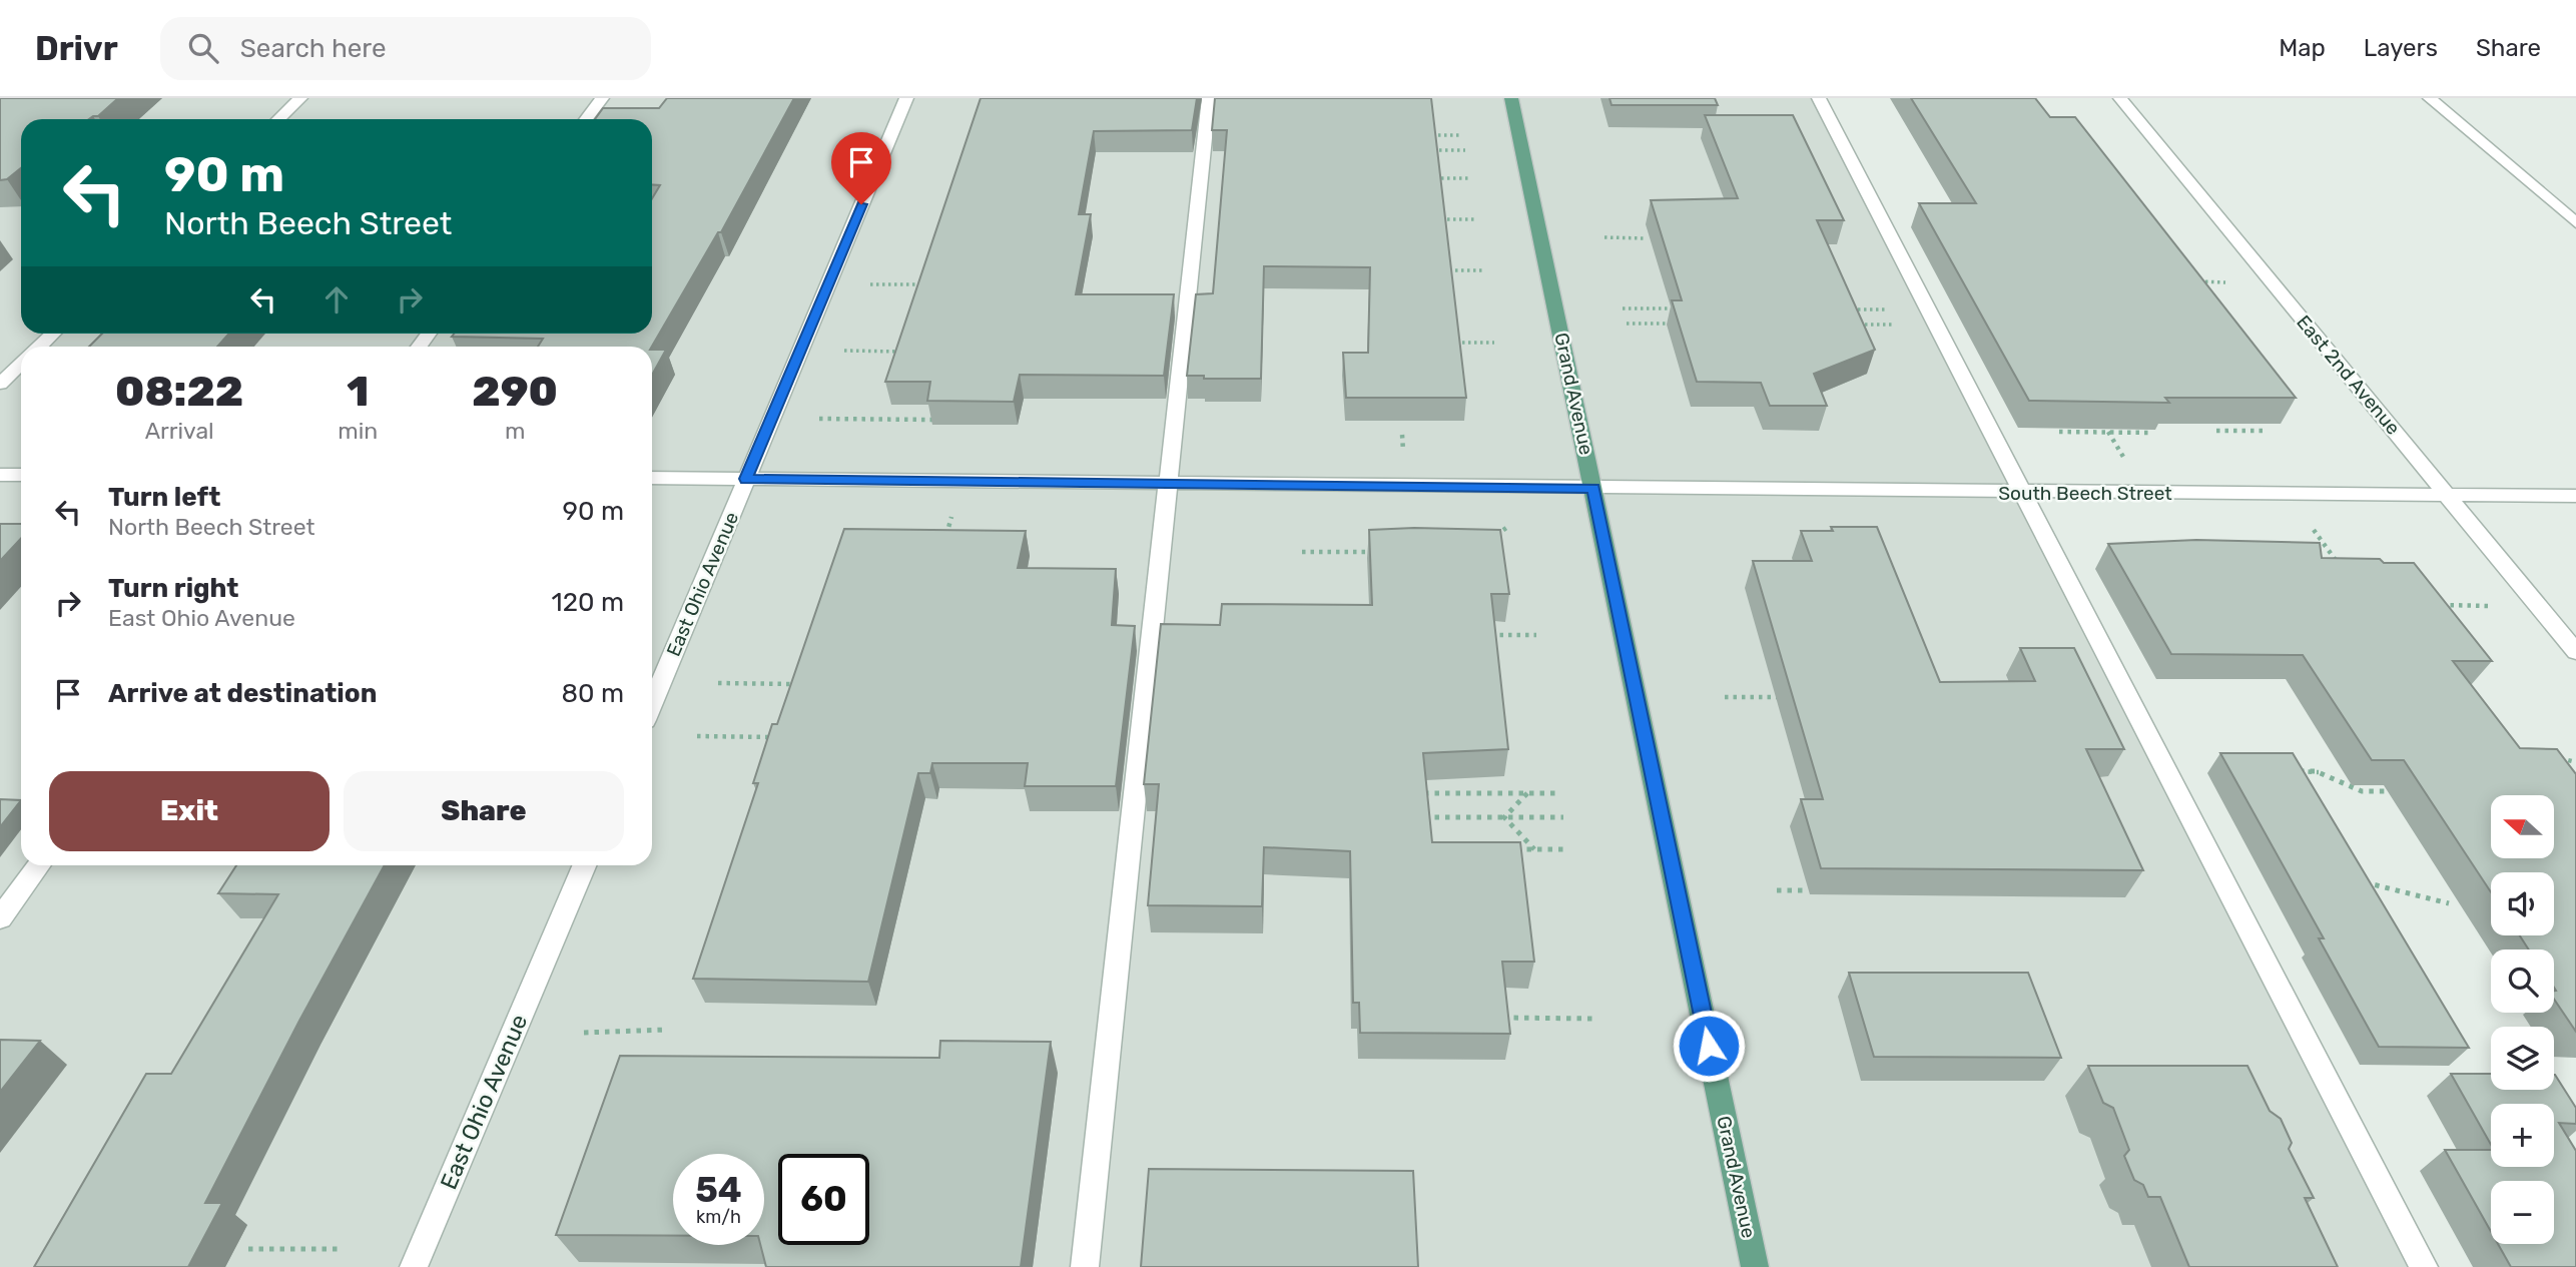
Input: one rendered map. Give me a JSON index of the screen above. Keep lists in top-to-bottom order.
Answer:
{
  "streets": {
    "main road": ["Grand Avenue"],
    "street": ["East 2nd Avenue", "South Beech Street", "East Ohio Avenue"]
  },
  "crossings": [
    ["East 2nd Avenue", "South Beech Street"],
    ["Grand Avenue", "South Beech Street"],
    ["South Beech Street", "East Ohio Avenue"]
  ],
  "north": "left",
  "page": {
    "header": "Drivr",
    "search": "Search here",
    "nav": ["Map", "Layers", "Share"],
    "turn": ["90 m", "North Beech Street"],
    "eta": [
      "08:22",
      "Arrival",
      "1",
      "min",
      "290",
      "m"
    ],
    "list": [
      {
        "name": "Turn left",
        "note": "North Beech Street",
        "value": "90 m"
      },
      {
        "name": "Turn right",
        "note": "East Ohio Avenue",
        "value": "120 m"
      },
      {
        "name": "Arrive at destination",
        "value": "80 m"
      }
    ],
    "buttons": ["Exit", "Share"],
    "map_buttons": ["+", "−"],
    "speed": "54 km/h",
    "limit": "60"
  }
}
